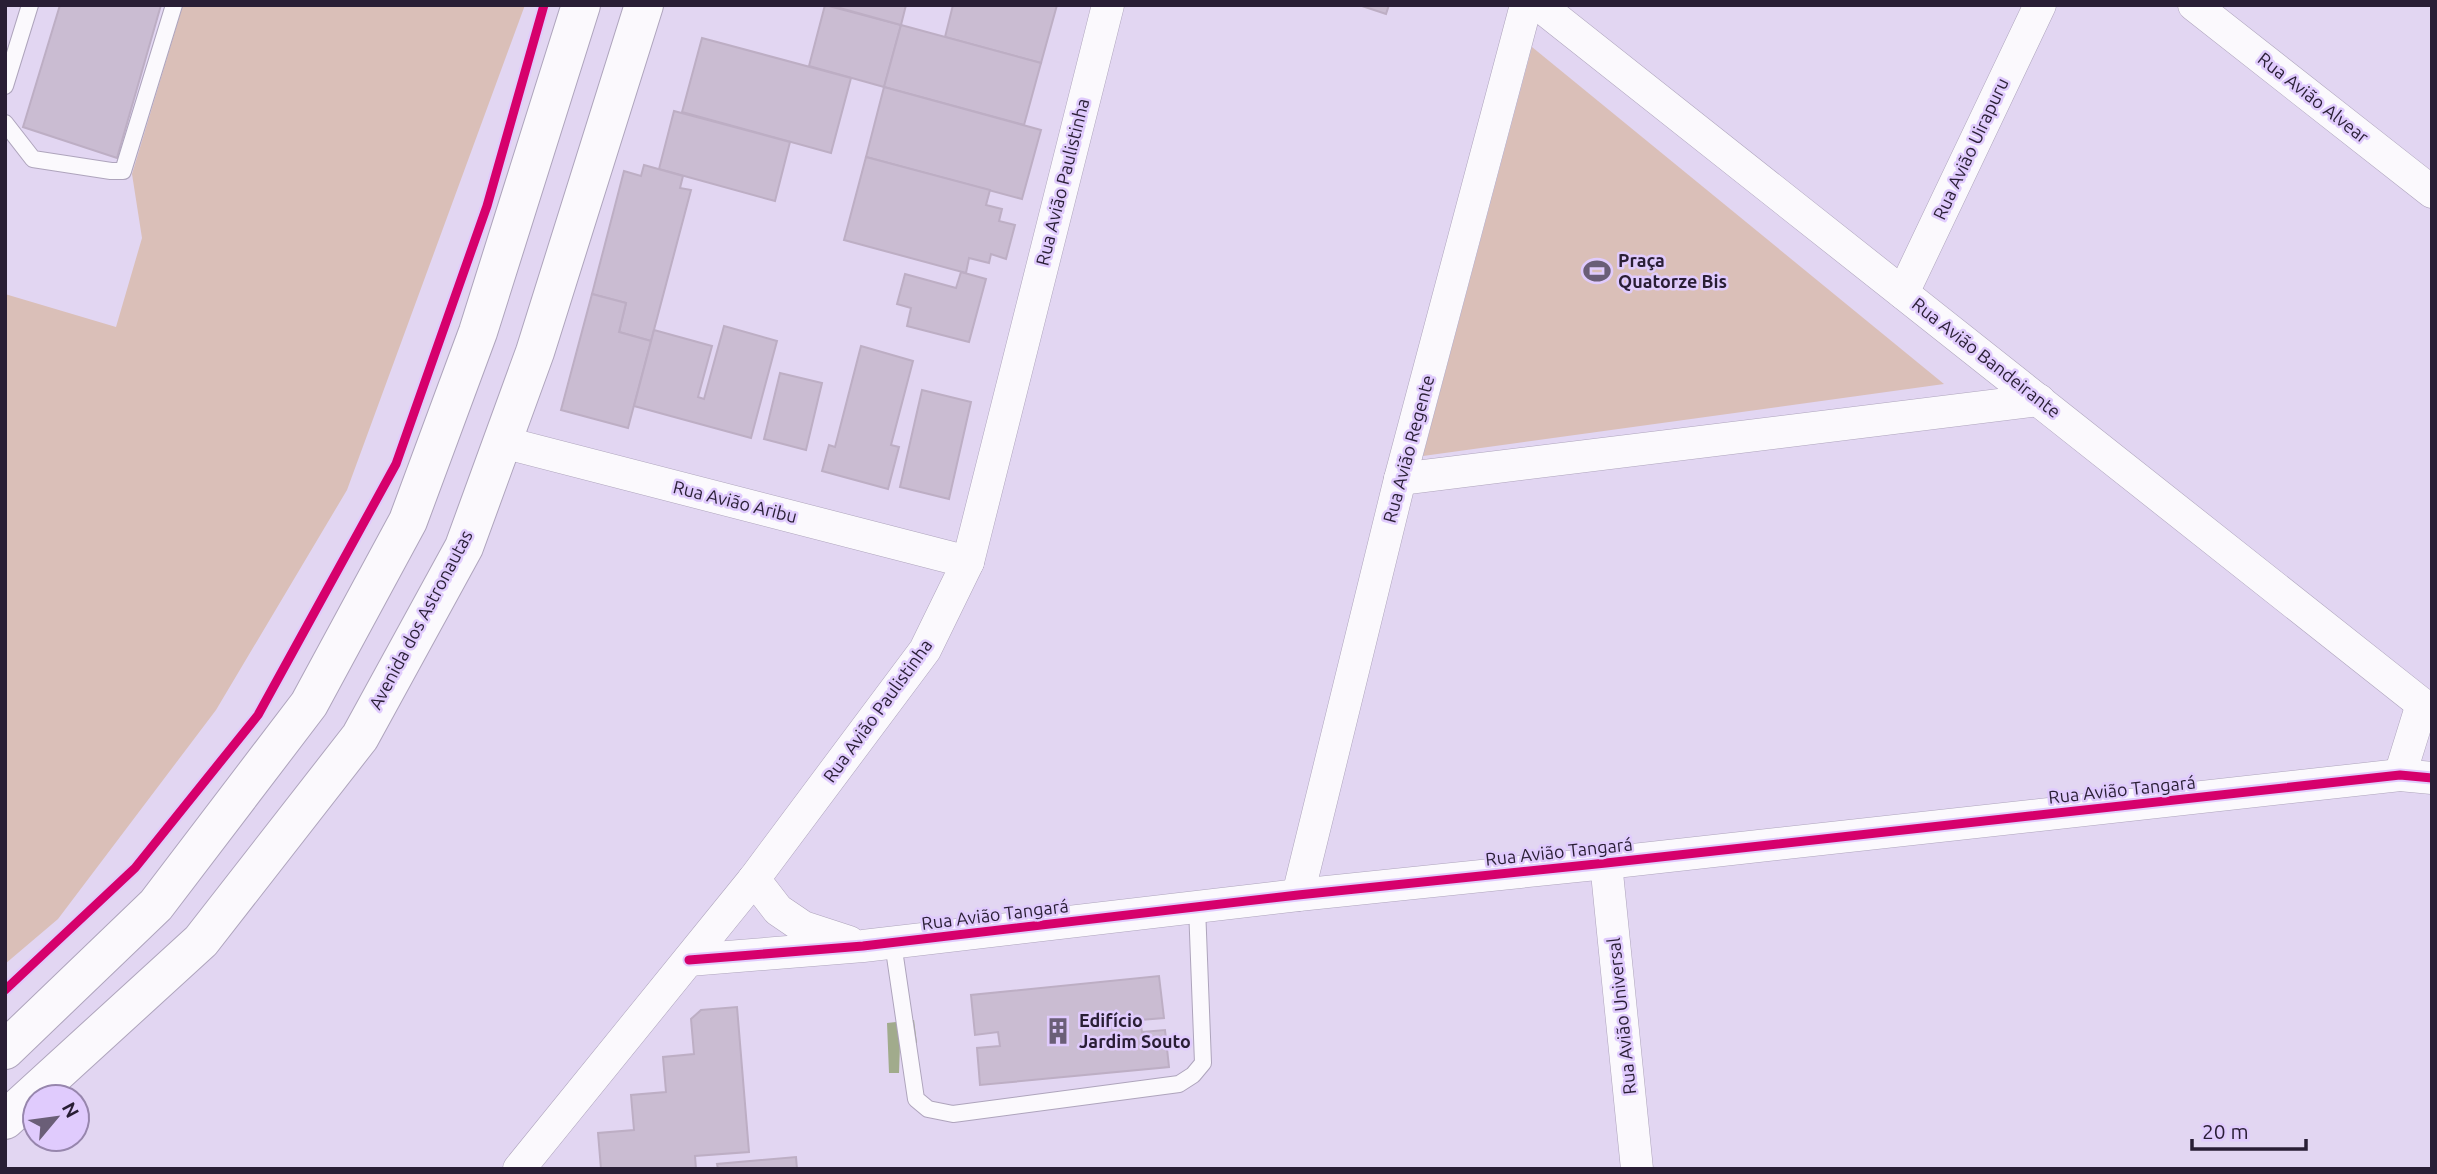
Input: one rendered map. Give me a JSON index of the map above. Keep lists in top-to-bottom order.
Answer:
{
  "streets": {
    "main road": ["Avenida dos Astronautas"],
    "street": [
      "Rua Avião Alvear",
      "Rua Avião Uirapuru",
      "Rua Avião Paulistinha",
      "Rua Avião Bandeirante",
      "Rua Avião Regente",
      "Rua Avião Aribu",
      "Rua Avião Tangará",
      "Rua Avião Universal"
    ]
  },
  "crossings": [
    ["Rua Avião Uirapuru", "Rua Avião Bandeirante"],
    ["Rua Avião Paulistinha", "Rua Avião Aribu"],
    ["Rua Avião Paulistinha", "Rua Avião Tangará"],
    ["Rua Avião Regente", "Rua Avião Tangará"],
    ["Rua Avião Aribu", "Avenida dos Astronautas"],
    ["Rua Avião Tangará", "Rua Avião Universal"]
  ],
  "places": {
    "sports": ["Praça Quatorze Bis"],
    "building": ["Edifício Jardim Souto"]
  },
  "scale_bar": "20 m",
  "north": "top right"
}
